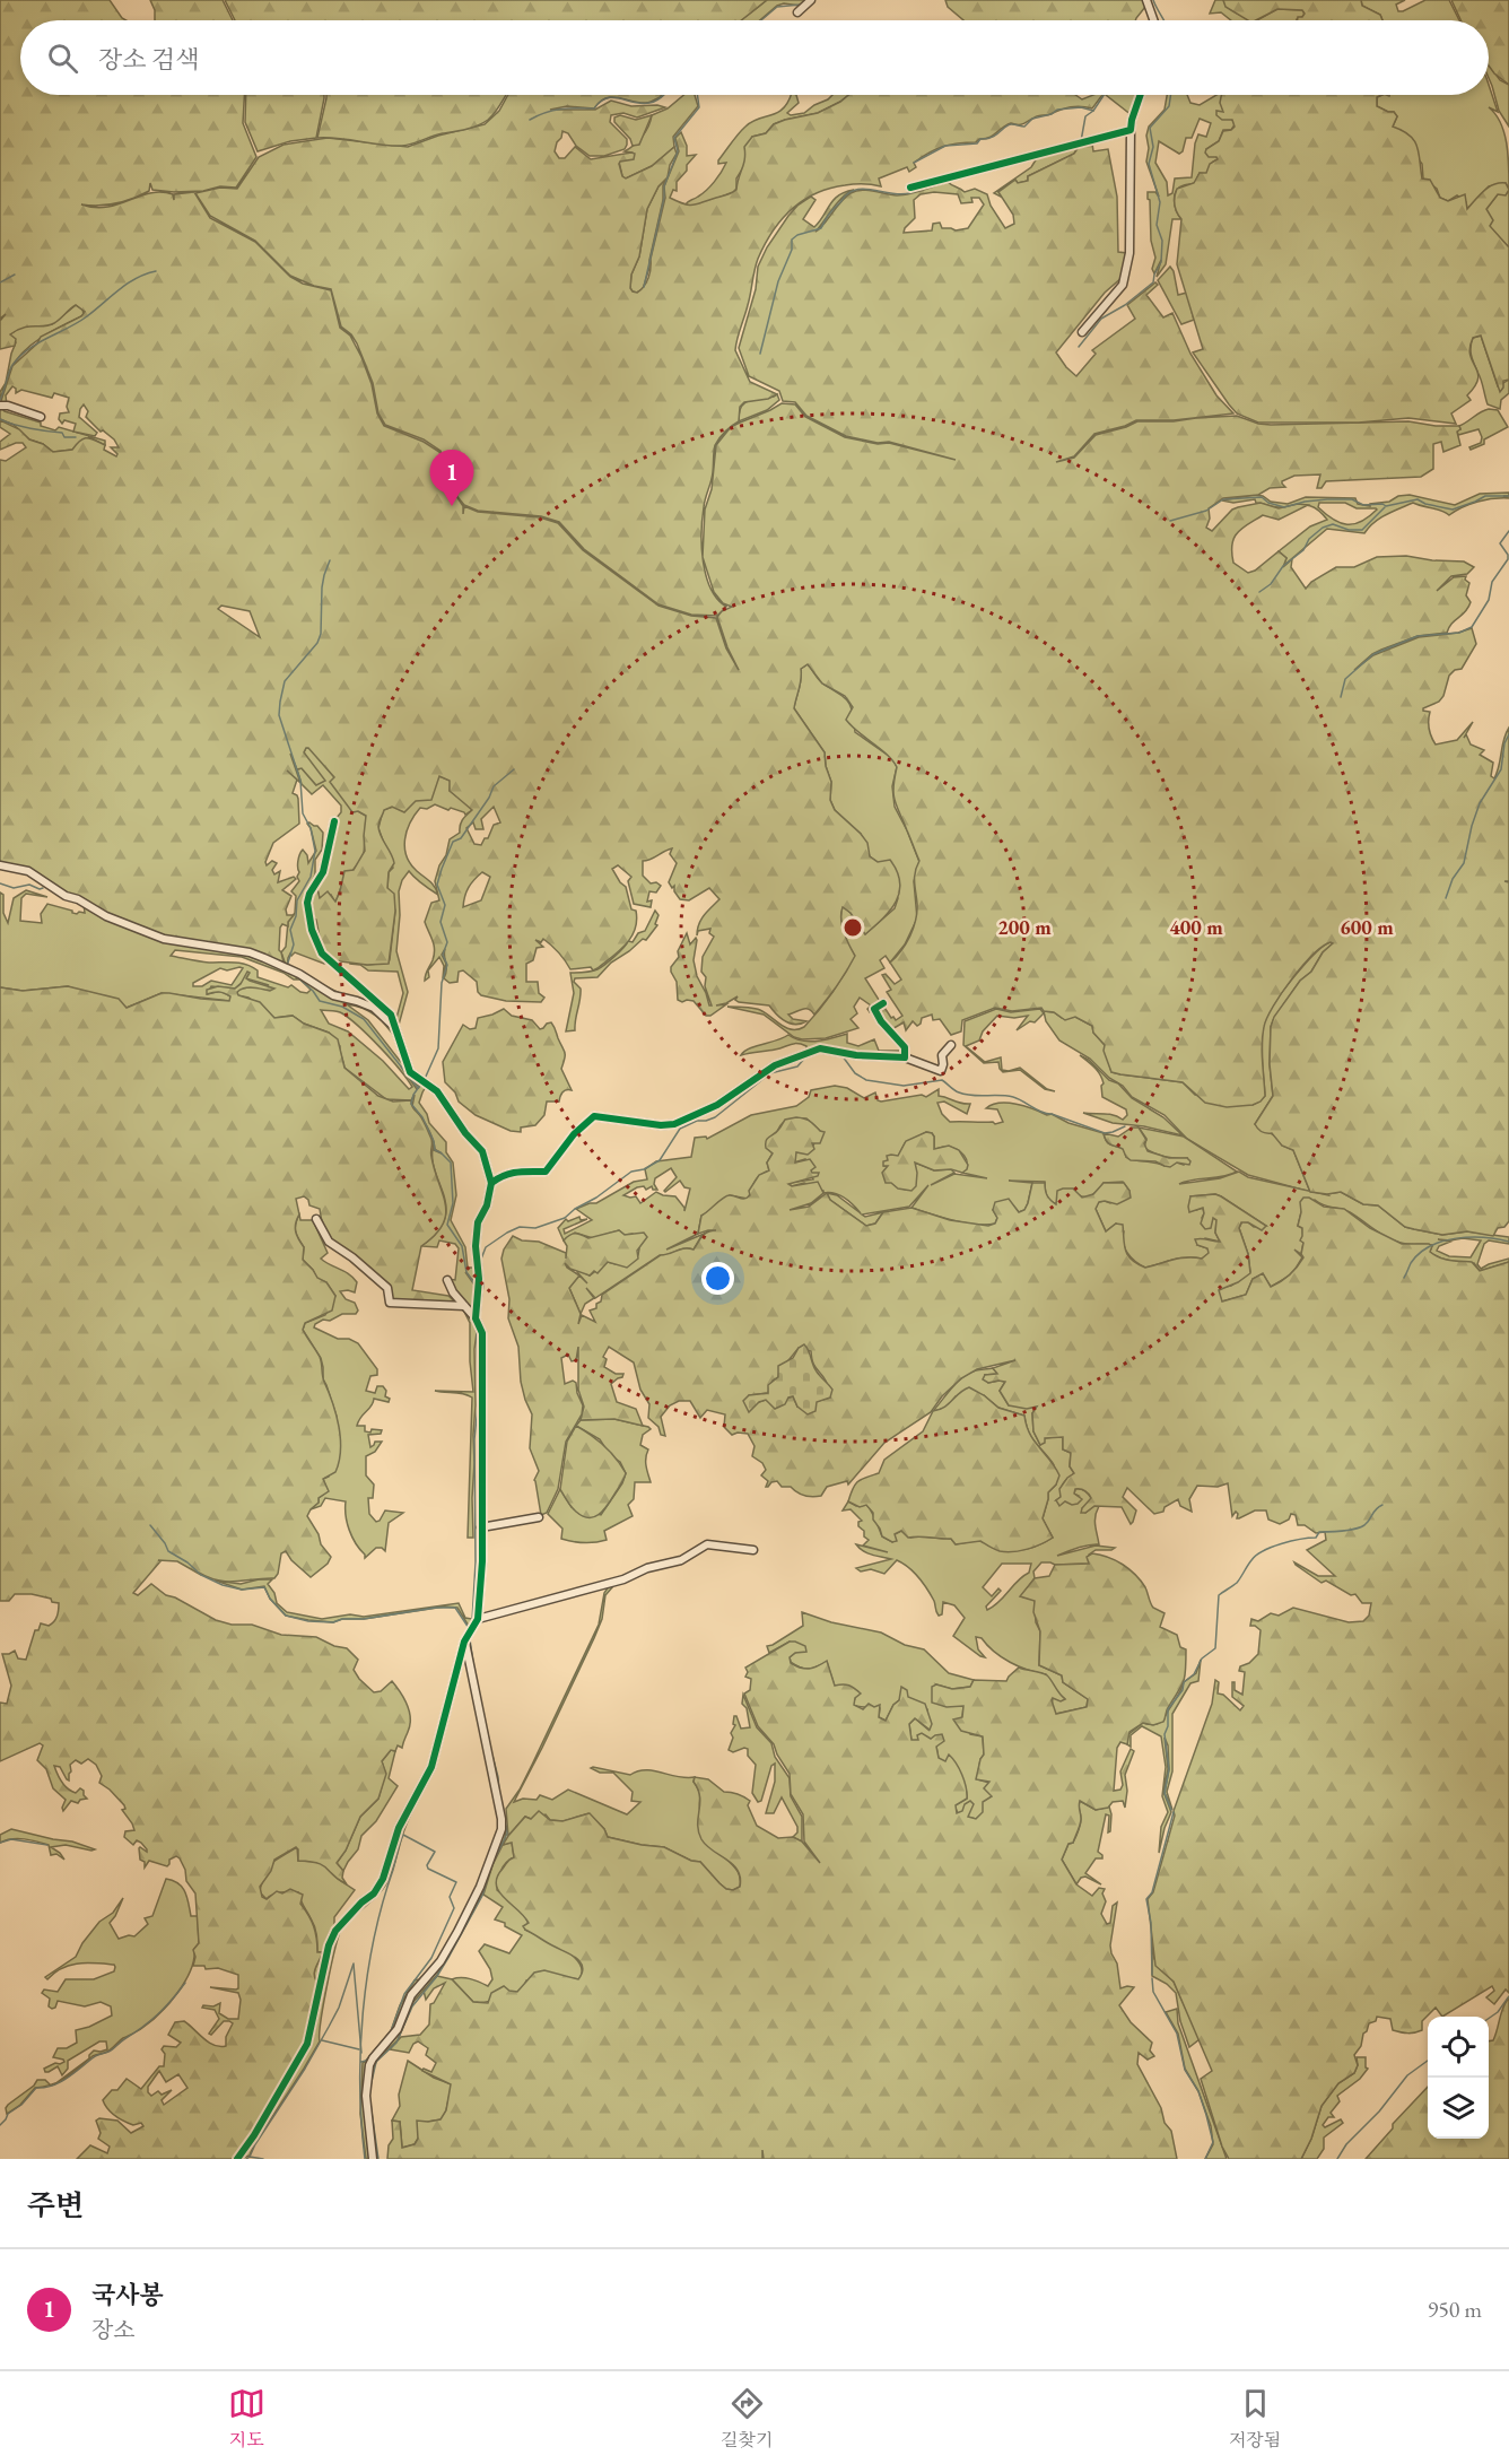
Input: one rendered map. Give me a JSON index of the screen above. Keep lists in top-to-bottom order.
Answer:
{
  "page": {
    "search": "장소 검색",
    "pins": "1",
    "heading": "주변",
    "list": [
      {
        "mark": "1",
        "name": "국사봉",
        "note": "장소",
        "value": "950 m"
      }
    ],
    "nav": ["지도", "길찾기", "저장됨"]
  },
  "rings": ["200 m", "400 m", "600 m"]
}
